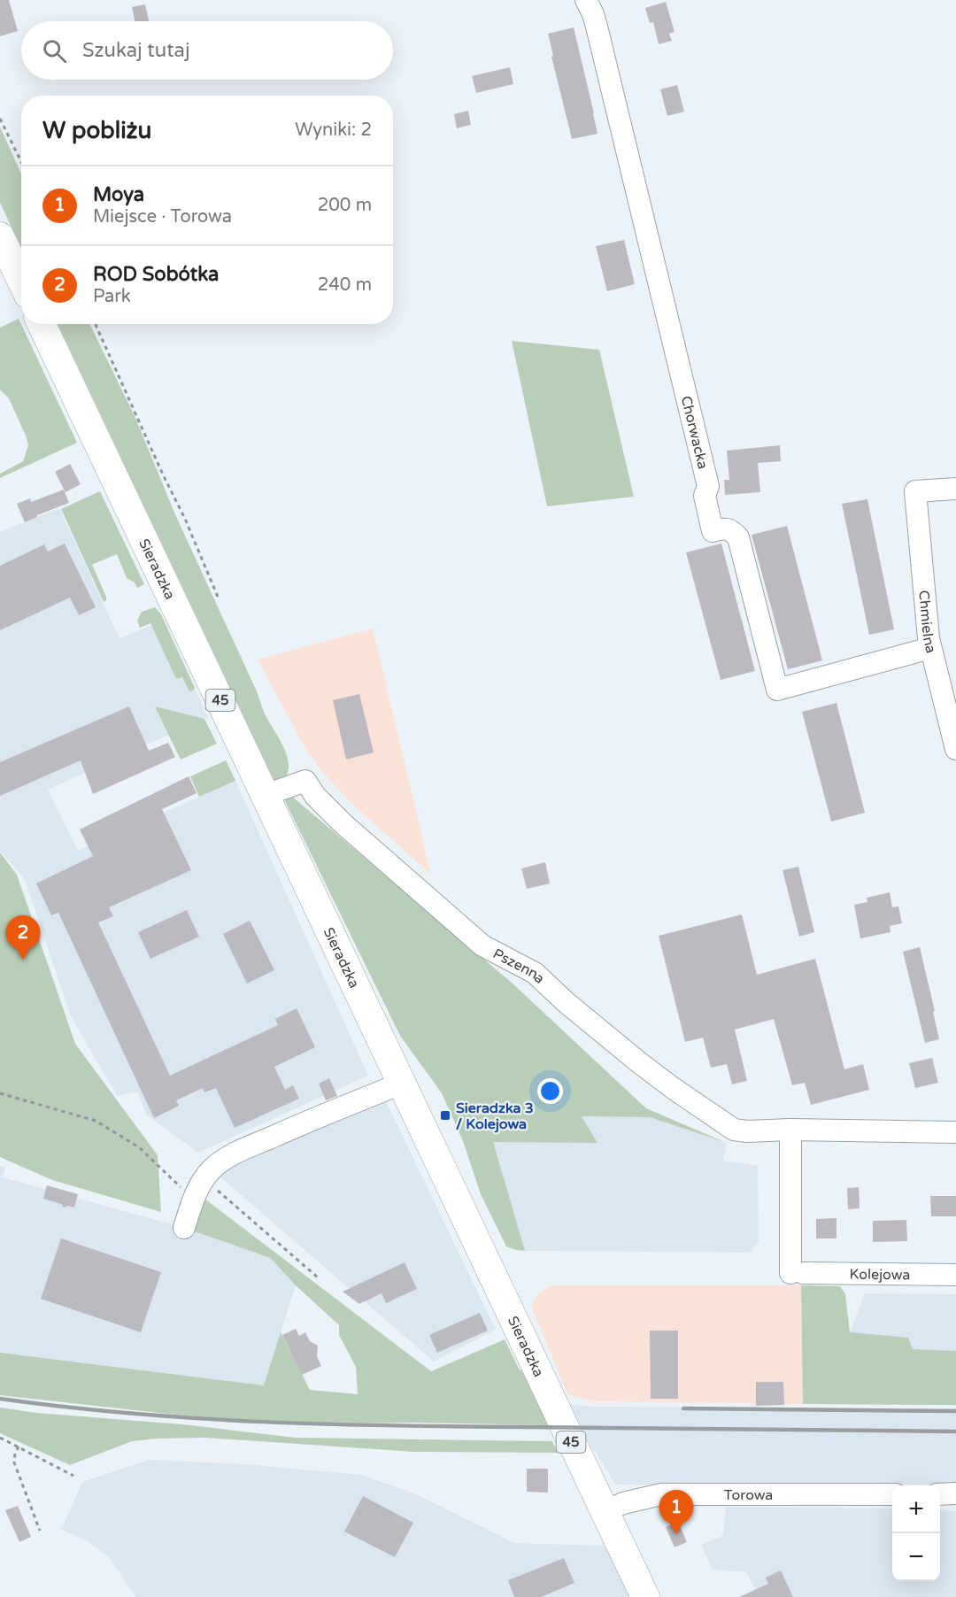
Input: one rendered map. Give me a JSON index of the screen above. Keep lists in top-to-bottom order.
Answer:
{
  "streets": {
    "main road": ["Sieradzka", "45"],
    "street": [
      "Chorwacka",
      "Chmielna",
      "Pszenna",
      "Kolejowa",
      "Torowa"
    ]
  },
  "crossings": [
    ["Chorwacka", "Chmielna"],
    ["Sieradzka", "Pszenna"],
    ["Sieradzka", "Torowa"],
    ["Pszenna", "Kolejowa"]
  ],
  "places": {
    "transit": ["Sieradzka 3 / Kolejowa"]
  },
  "page": {
    "search": "Szukaj tutaj",
    "heading": ["W pobliżu", "Wyniki: 2"],
    "list": [
      {
        "mark": "1",
        "name": "Moya",
        "note": "Miejsce · Torowa",
        "value": "200 m"
      },
      {
        "mark": "2",
        "name": "ROD Sobótka",
        "note": "Park",
        "value": "240 m"
      }
    ],
    "pins": ["2", "1"],
    "map_buttons": ["+", "−"]
  }
}
